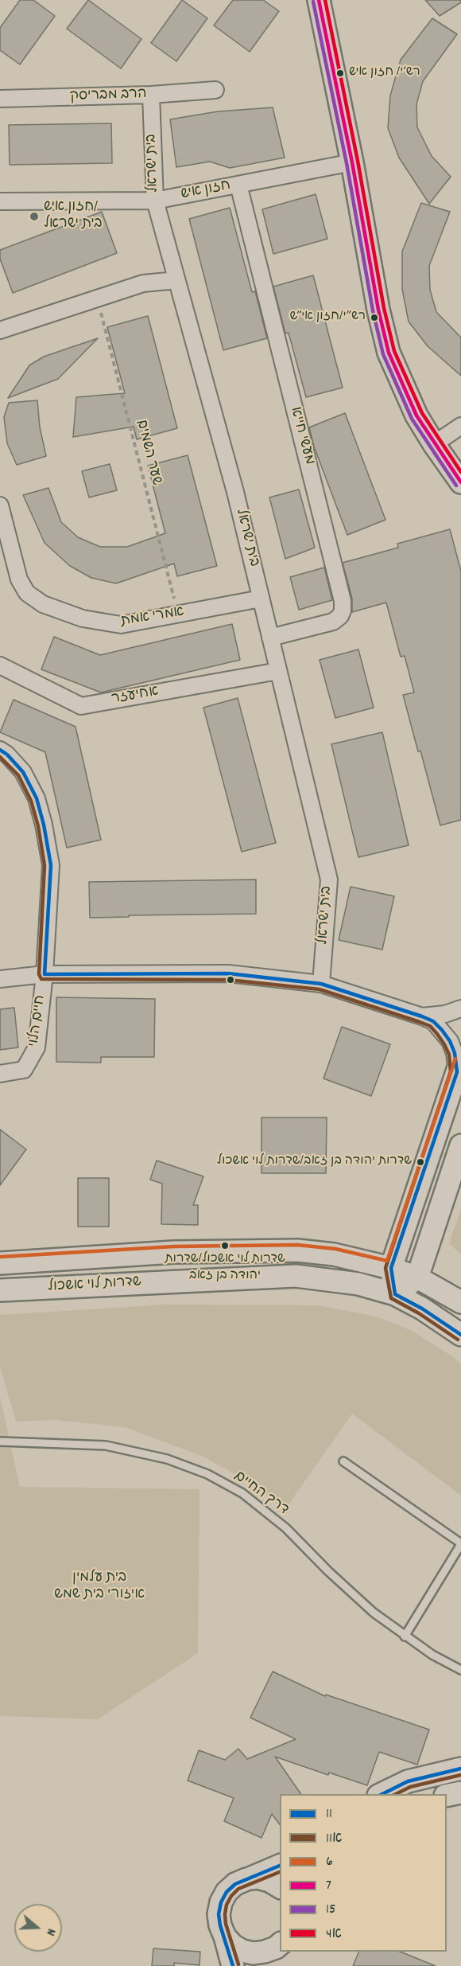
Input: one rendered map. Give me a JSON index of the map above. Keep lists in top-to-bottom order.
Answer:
{
  "streets": {
    "main road": ["שדרות לוי אשכול"],
    "street": [
      "הרב מבריסק",
      "בית ישראל",
      "חזון איש",
      "מעשי חייא",
      "אמרי אמת",
      "אחיעזר",
      "חיים הלוי"
    ],
    "lane": ["דרך החיים"],
    "path": ["שער השמים"]
  },
  "crossings": [
    ["הרב מבריסק", "בית ישראל"],
    ["בית ישראל", "חזון איש"],
    ["בית ישראל", "מעשי חייא"],
    ["בית ישראל", "אמרי אמת"],
    ["בית ישראל", "אחיעזר"],
    ["חזון איש", "מעשי חייא"],
    ["שער השמים", "אמרי אמת"]
  ],
  "parks": ["בית עלמין איזורי בית שמש"],
  "places": [
    "רש׳י/ חזון איש",
    "חזון איש/ בית ישראל",
    "רש״י/חזון אי״ש",
    "שדרות יהודה בן זאב/שדרות לוי אשכול",
    "שדרות לוי אשכול/שדרות יהודה בן זאב"
  ],
  "lines": [
    "transit line 7",
    "transit line 4א",
    "transit line 15",
    "transit line 11",
    "transit line 11א",
    "transit line 6"
  ],
  "legend": [
    "11",
    "11א",
    "6",
    "7",
    "15",
    "4א"
  ],
  "north": "right"
}
